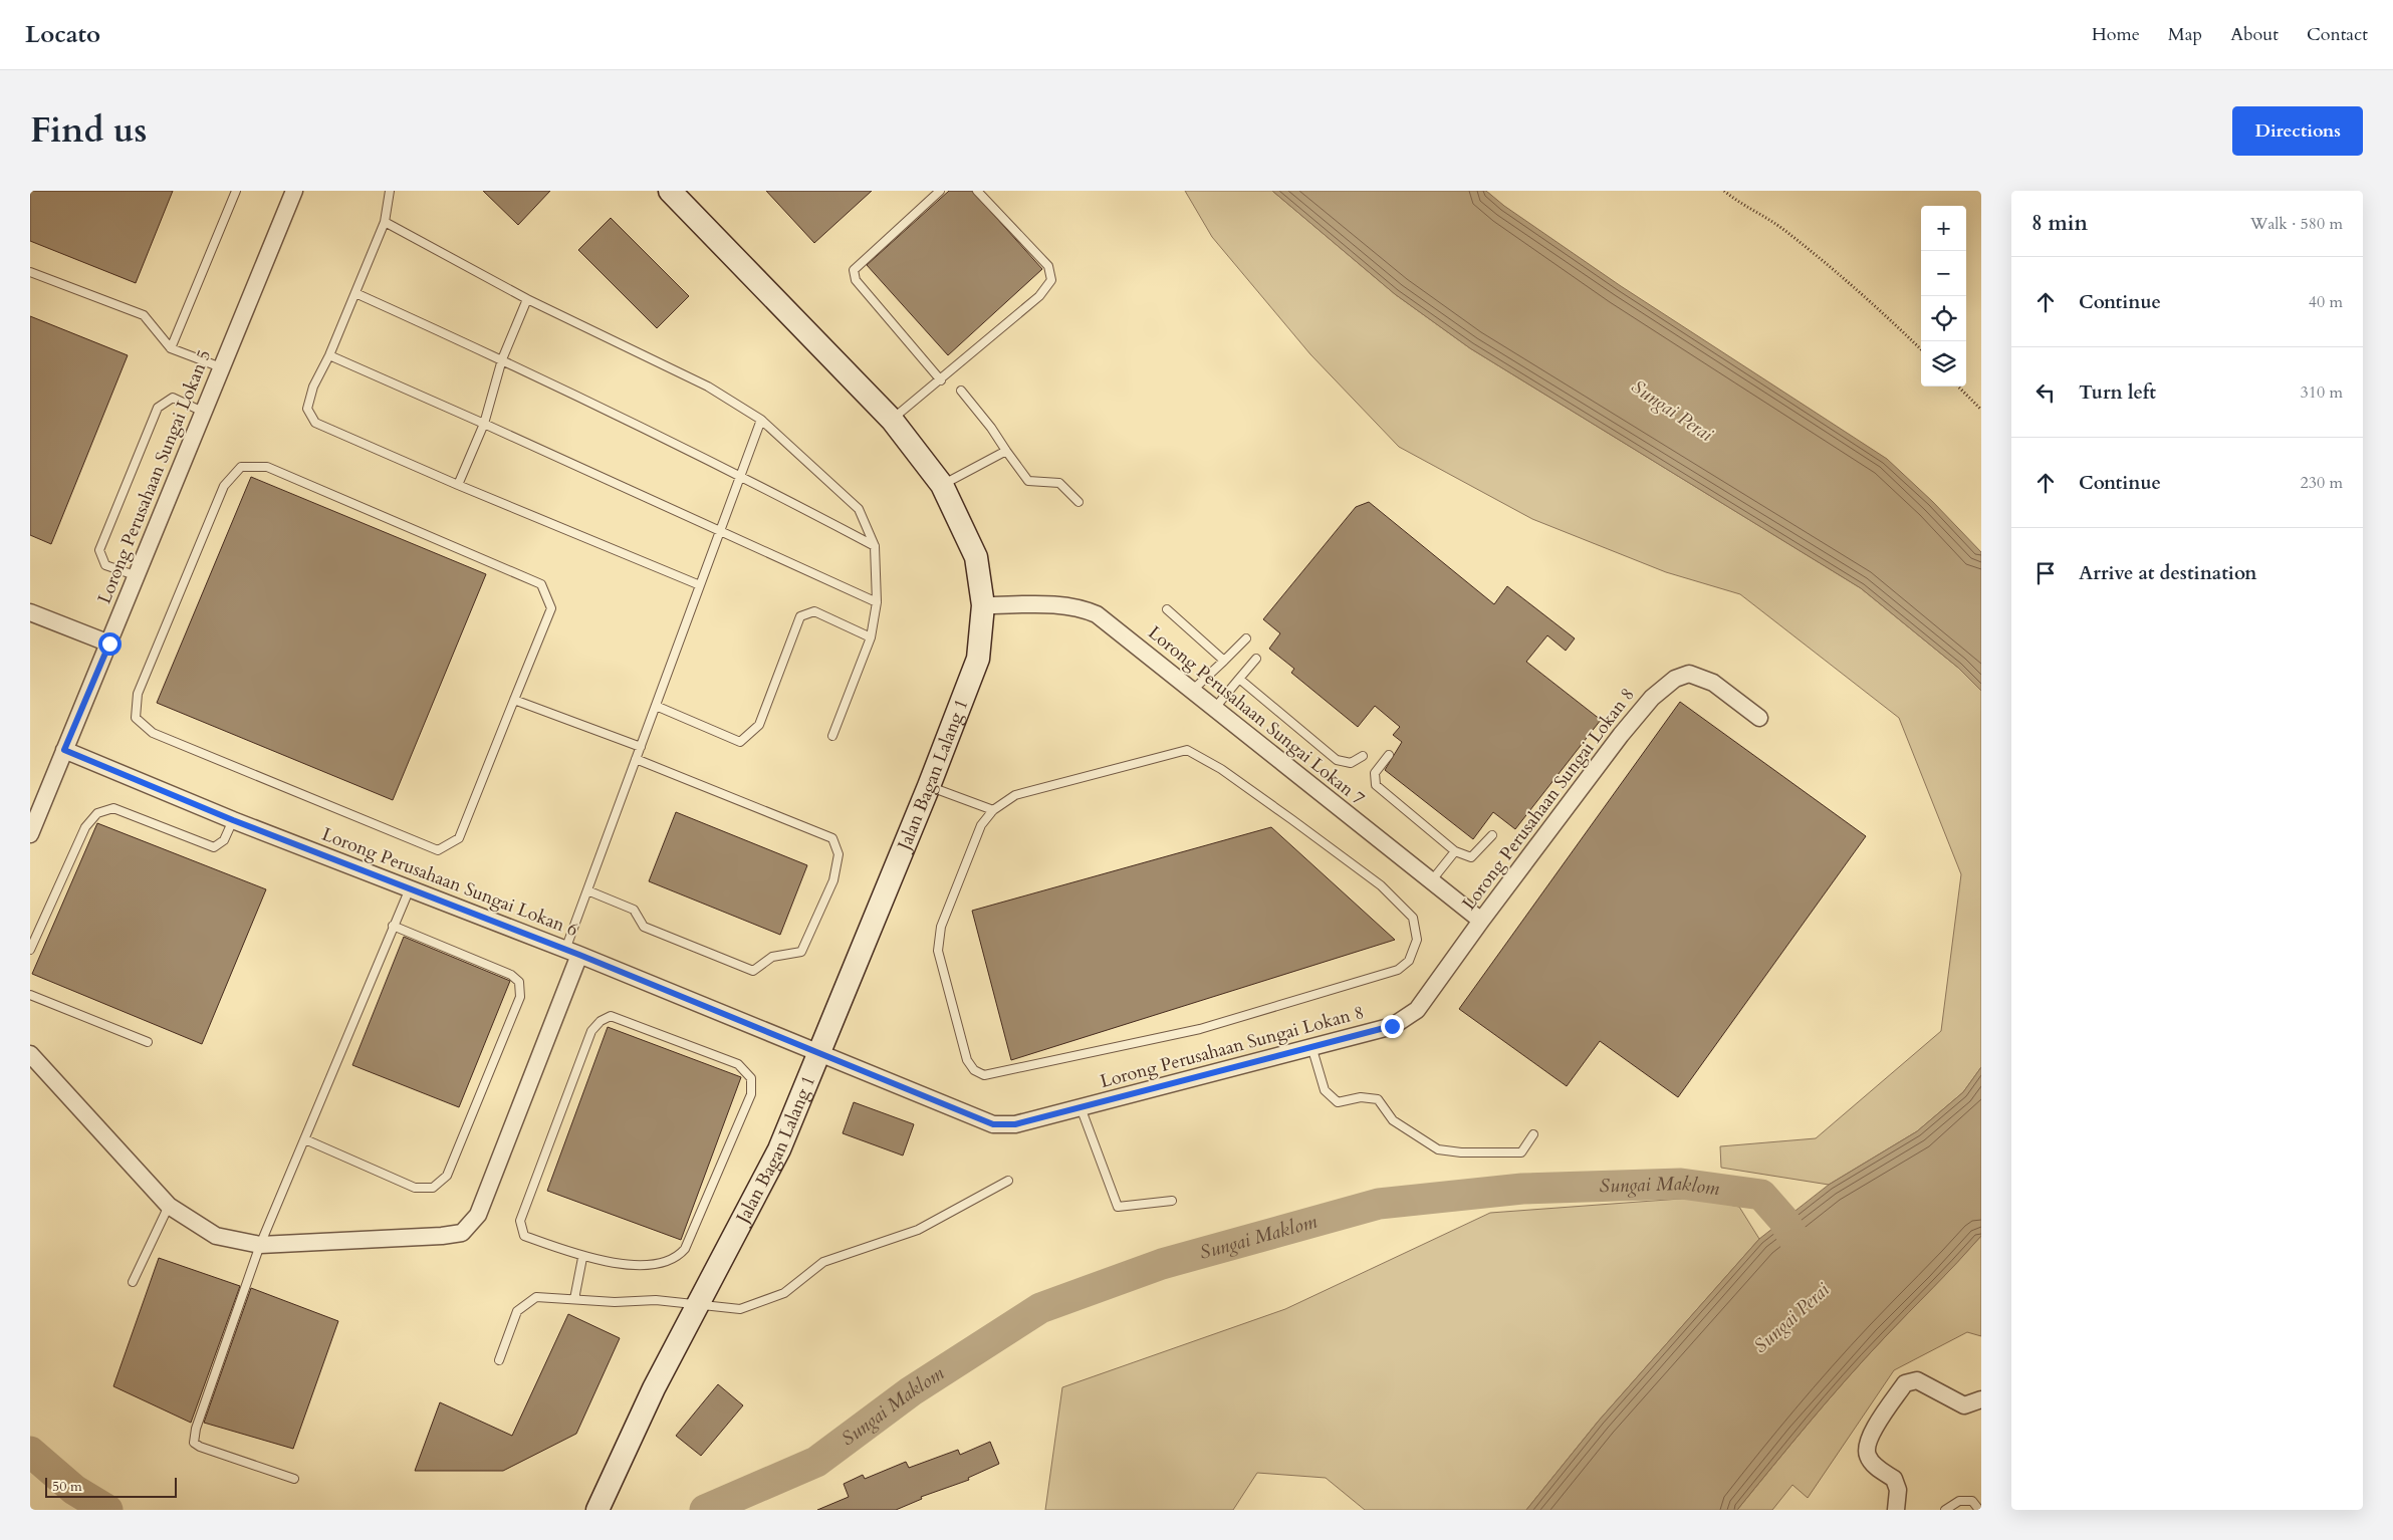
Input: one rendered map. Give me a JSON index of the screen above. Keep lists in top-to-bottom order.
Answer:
{
  "streets": {
    "main road": ["Jalan Bagan Lalang 1"],
    "street": [
      "Lorong Perusahaan Sungai Lokan 5",
      "Lorong Perusahaan Sungai Lokan 7",
      "Lorong Perusahaan Sungai Lokan 8",
      "Lorong Perusahaan Sungai Lokan 6"
    ]
  },
  "crossings": [
    ["Lorong Perusahaan Sungai Lokan 5", "Lorong Perusahaan Sungai Lokan 6"],
    ["Lorong Perusahaan Sungai Lokan 7", "Jalan Bagan Lalang 1"],
    ["Lorong Perusahaan Sungai Lokan 7", "Lorong Perusahaan Sungai Lokan 8"],
    ["Jalan Bagan Lalang 1", "Lorong Perusahaan Sungai Lokan 8"],
    ["Jalan Bagan Lalang 1", "Lorong Perusahaan Sungai Lokan 6"],
    ["Lorong Perusahaan Sungai Lokan 8", "Lorong Perusahaan Sungai Lokan 6"]
  ],
  "water": ["Sungai Perai", "Sungai Maklom"],
  "scale_bar": "50 m",
  "page": {
    "header": "Locato",
    "nav": [
      "Home",
      "Map",
      "About",
      "Contact"
    ],
    "title": "Find us",
    "buttons": "Directions",
    "heading": ["8 min", "Walk · 580 m"],
    "map_buttons": ["+", "−"],
    "list": [
      ["Continue", "40 m"],
      ["Turn left", "310 m"],
      ["Continue", "230 m"],
      "Arrive at destination"
    ],
    "scale": "50 m"
  }
}
